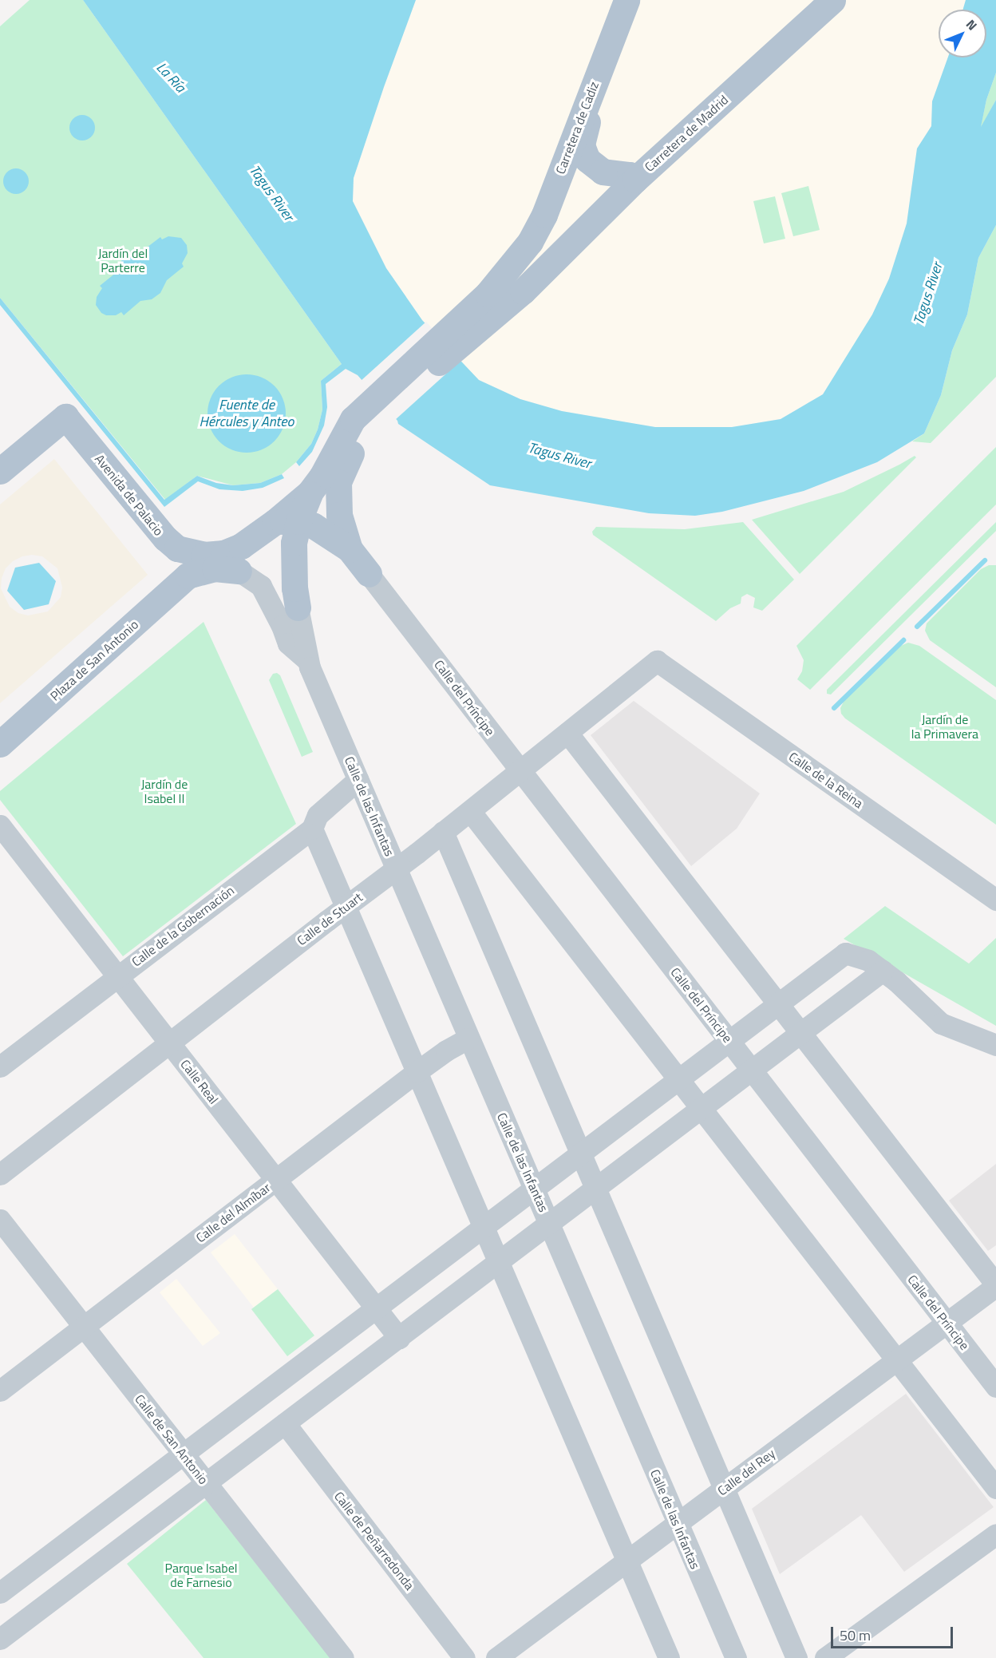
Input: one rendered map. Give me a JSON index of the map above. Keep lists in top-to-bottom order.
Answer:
{
  "streets": {
    "main road": [
      "Carretera de Cadiz",
      "Carretera de Madrid",
      "Avenida de Palacio",
      "Plaza de San Antonio"
    ],
    "street": [
      "Calle del Príncipe",
      "Calle de la Reina",
      "Calle de las Infantas",
      "Calle de Stuart",
      "Calle de la Gobernación",
      "Calle Real",
      "Calle del Almíbar",
      "Calle de San Antonio",
      "Calle del Rey",
      "Calle de Peñarredonda"
    ]
  },
  "crossings": [
    ["Carretera de Cadiz", "Carretera de Madrid"],
    ["Avenida de Palacio", "Plaza de San Antonio"],
    ["Calle del Príncipe", "Calle de Stuart"],
    ["Calle del Príncipe", "Calle del Rey"],
    ["Calle de la Reina", "Calle de Stuart"],
    ["Calle de las Infantas", "Calle de Stuart"],
    ["Calle de las Infantas", "Calle de la Gobernación"],
    ["Calle de las Infantas", "Calle del Almíbar"],
    ["Calle de las Infantas", "Calle del Rey"],
    ["Calle de Stuart", "Calle Real"],
    ["Calle de la Gobernación", "Calle Real"],
    ["Calle Real", "Calle del Almíbar"],
    ["Calle del Almíbar", "Calle de San Antonio"]
  ],
  "water": ["La Ría", "Tagus River", "Fuente de Hércules y Anteo"],
  "parks": [
    "Jardín del Parterre",
    "Jardín de la Primavera",
    "Jardín de Isabel II",
    "Parque Isabel de Farnesio"
  ],
  "scale_bar": "50 m",
  "north": "top right"
}
